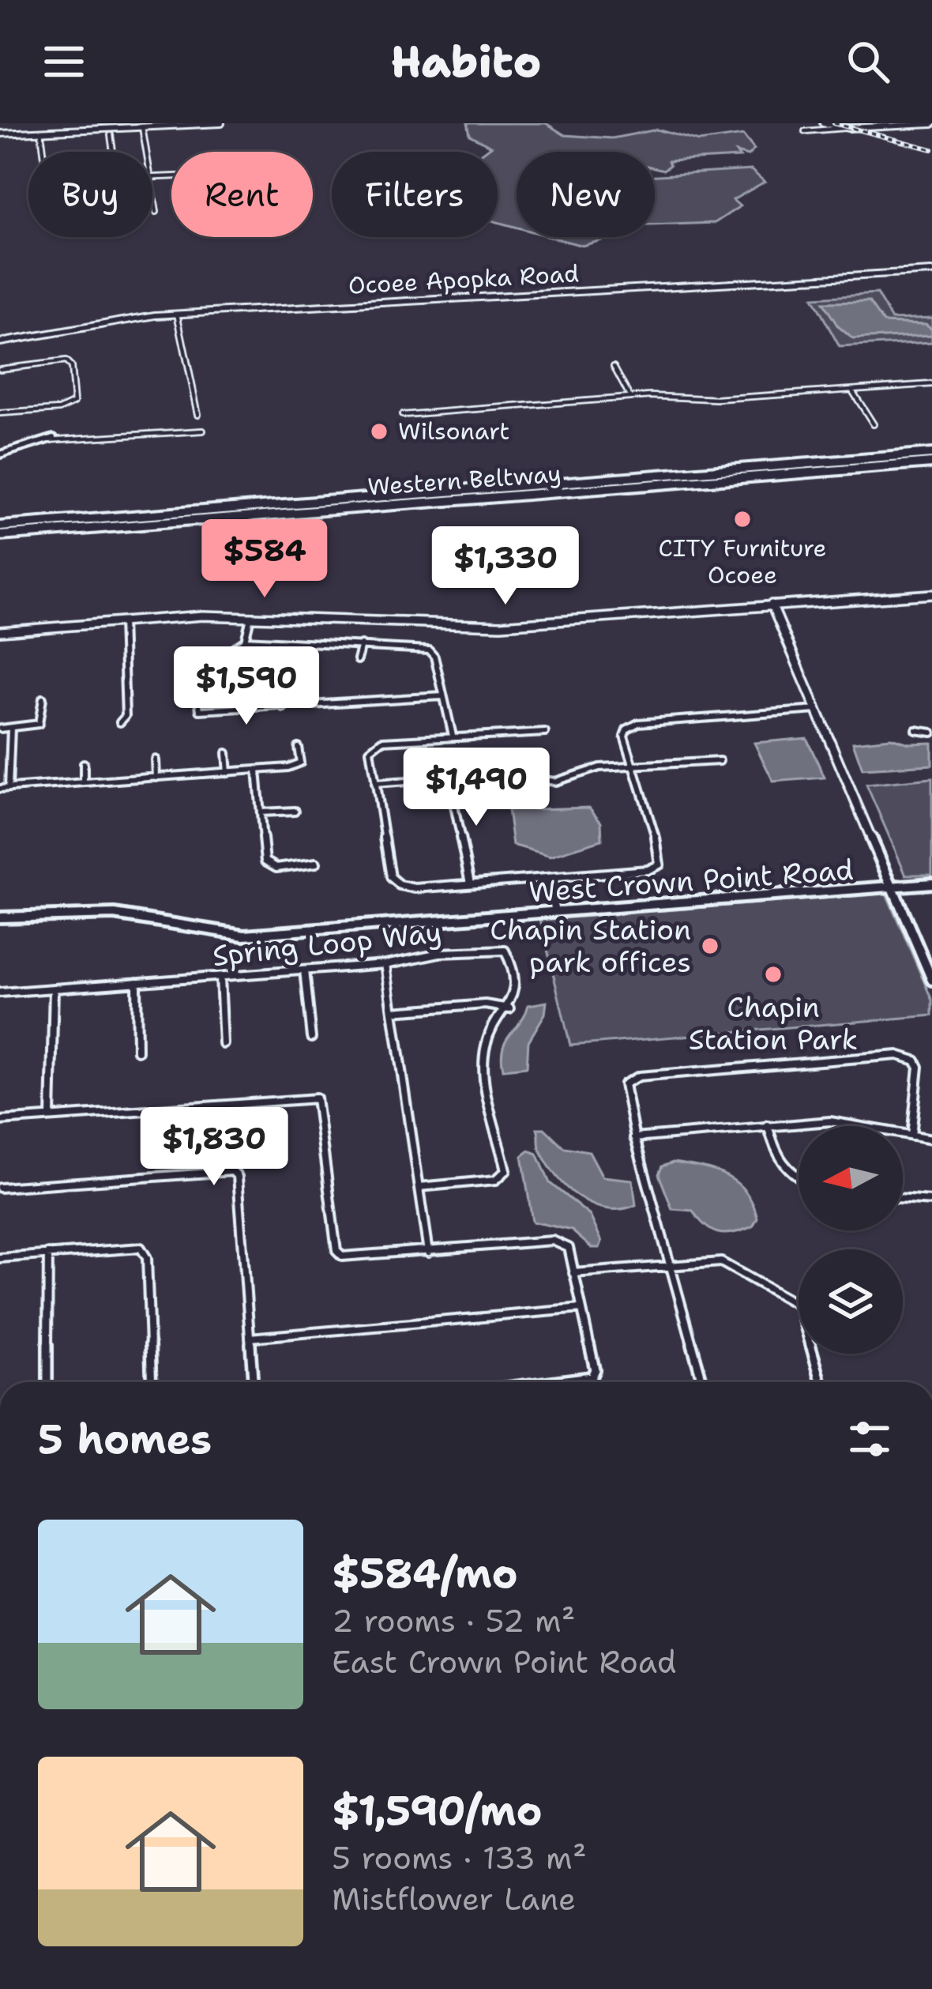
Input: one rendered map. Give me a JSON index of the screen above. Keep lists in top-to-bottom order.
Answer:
{
  "streets": {
    "highway": ["Western Beltway"],
    "street": ["Ocoee Apopka Road", "West Crown Point Road", "Spring Loop Way"]
  },
  "places": [
    "Wilsonart",
    "CITY Furniture Ocoee",
    "Chapin Station park offices",
    "Chapin Station Park"
  ],
  "north": "left",
  "page": {
    "header": "Habito",
    "chip": [
      "Buy",
      "Rent",
      "Filters",
      "New"
    ],
    "price": [
      "$584",
      "$1,330",
      "$1,590",
      "$1,490",
      "$1,830"
    ],
    "heading": "5 homes",
    "list": [
      {
        "name": "$584/mo",
        "note": "2 rooms · 52 m² · East Crown Point Road"
      },
      {
        "name": "$1,590/mo",
        "note": "5 rooms · 133 m² · Mistflower Lane"
      }
    ]
  }
}
